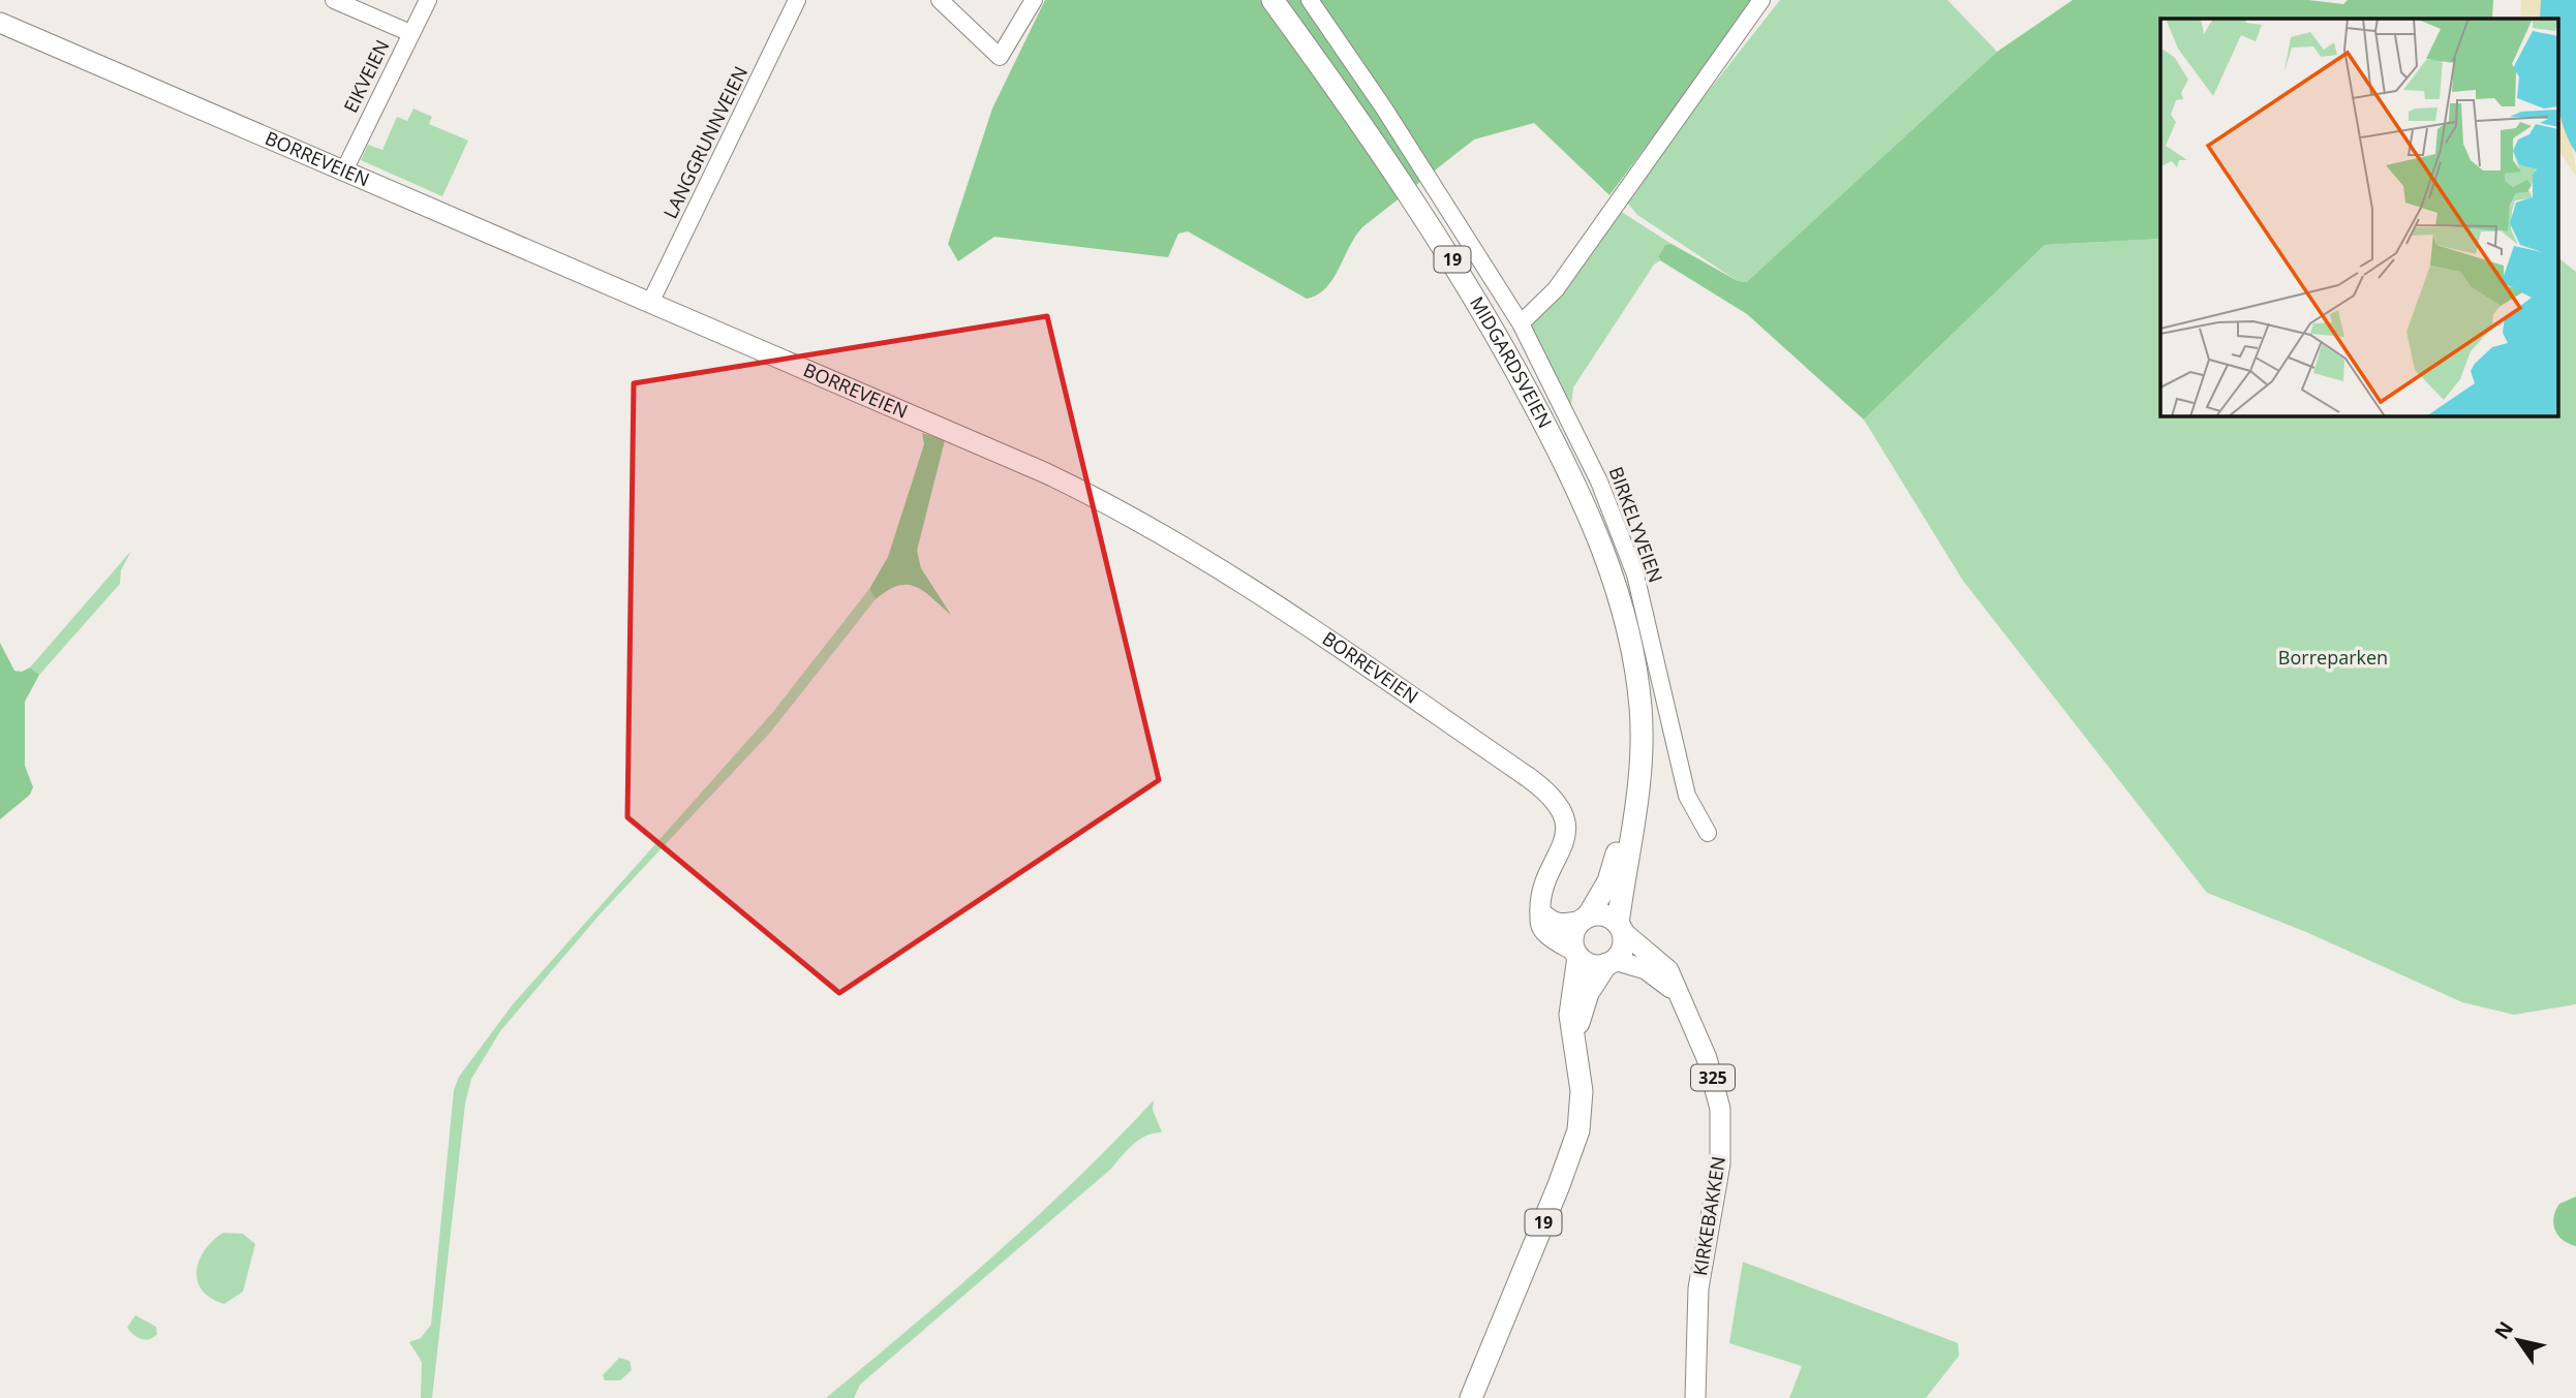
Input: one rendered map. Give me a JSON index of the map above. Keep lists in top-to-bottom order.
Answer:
{
  "streets": {
    "highway": ["19", "MIDGARDSVEIEN"],
    "main road": ["BORREVEIEN", "325", "KIRKEBAKKEN"],
    "street": ["EIKVEIEN", "LANGGRUNNVEIEN", "BIRKELYVEIEN"]
  },
  "crossings": [
    ["EIKVEIEN", "BORREVEIEN"],
    ["LANGGRUNNVEIEN", "BORREVEIEN"],
    ["19", "MIDGARDSVEIEN"],
    ["19", "KIRKEBAKKEN"],
    ["MIDGARDSVEIEN", "KIRKEBAKKEN"]
  ],
  "parks": ["Borreparken"],
  "north": "top left"
}
